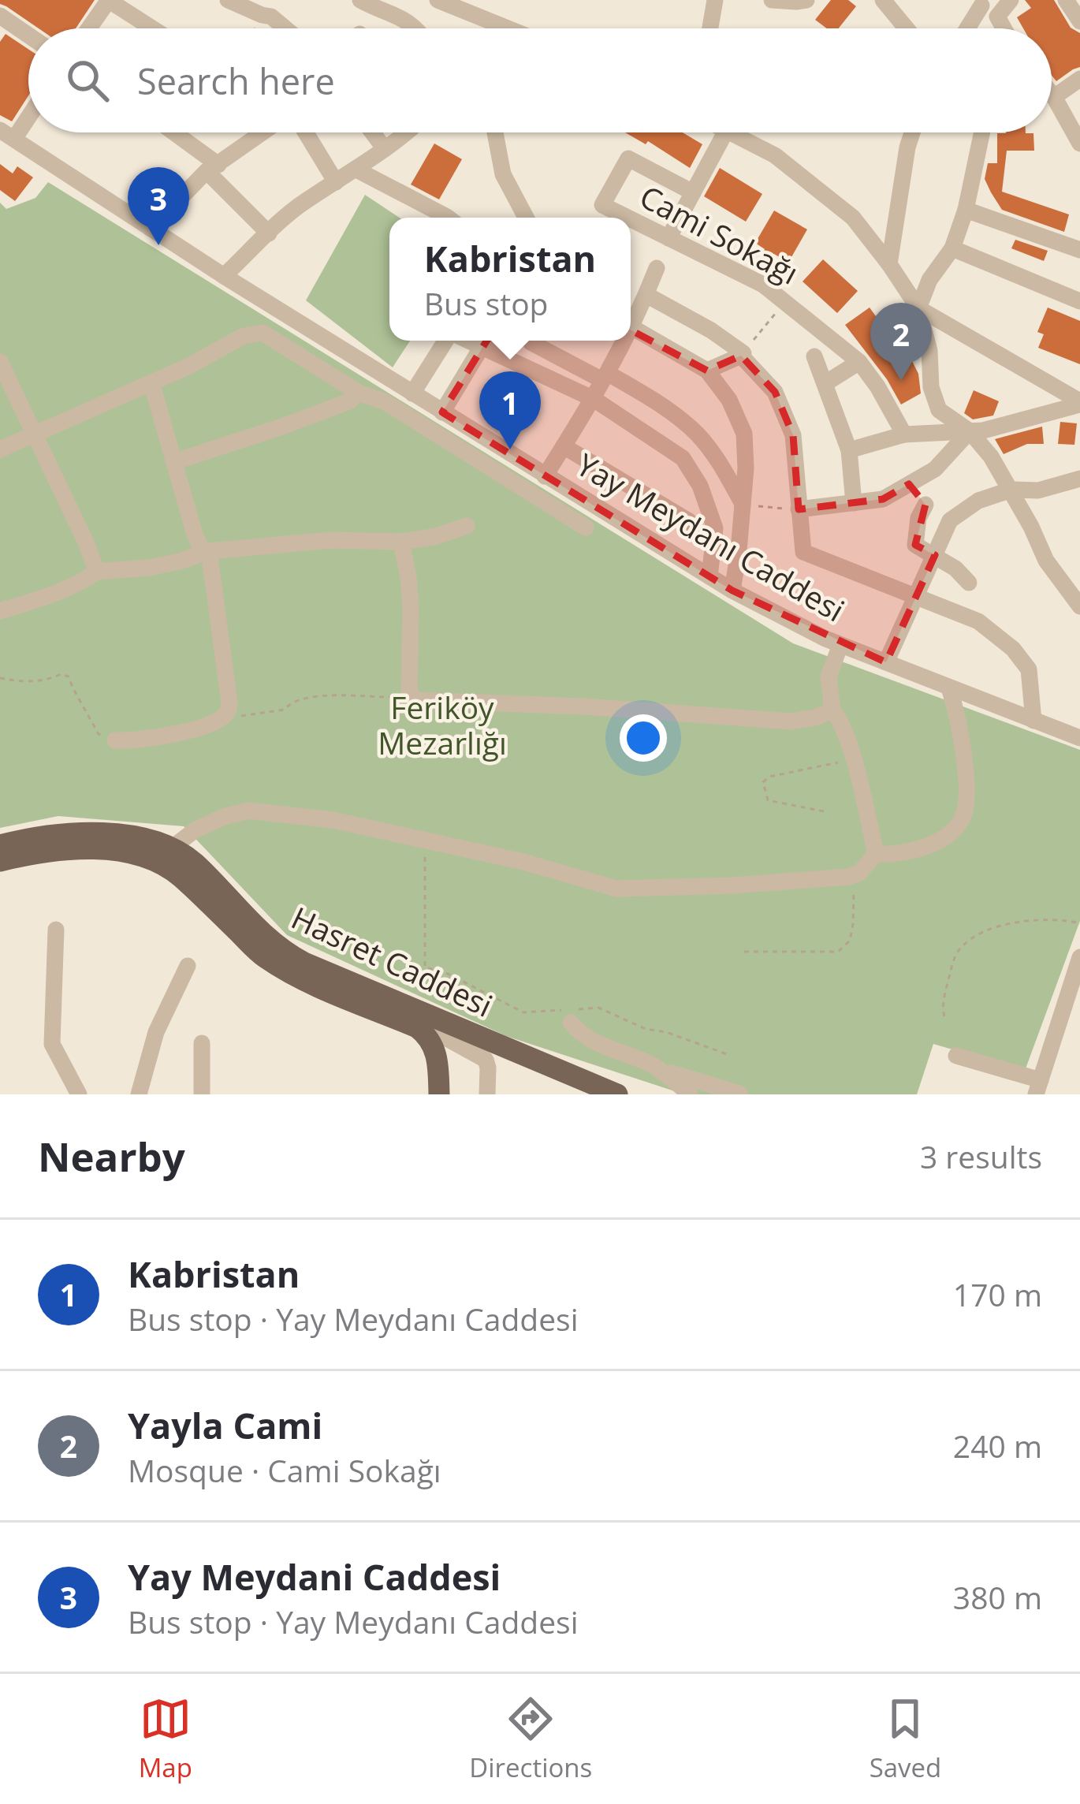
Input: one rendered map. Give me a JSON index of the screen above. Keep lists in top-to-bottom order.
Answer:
{
  "streets": {
    "main road": ["Hasret Caddesi"],
    "street": ["Cami Sokağı", "Yay Meydanı Caddesi"]
  },
  "parks": ["Feriköy Mezarlığı"],
  "page": {
    "search": "Search here",
    "pins": ["3", "2", "1"],
    "popup": ["Kabristan", "Bus stop"],
    "heading": ["Nearby", "3 results"],
    "list": [
      {
        "mark": "1",
        "name": "Kabristan",
        "note": "Bus stop · Yay Meydanı Caddesi",
        "value": "170 m"
      },
      {
        "mark": "2",
        "name": "Yayla Cami",
        "note": "Mosque · Cami Sokağı",
        "value": "240 m"
      },
      {
        "mark": "3",
        "name": "Yay Meydani Caddesi",
        "note": "Bus stop · Yay Meydanı Caddesi",
        "value": "380 m"
      }
    ],
    "nav": ["Map", "Directions", "Saved"]
  }
}
